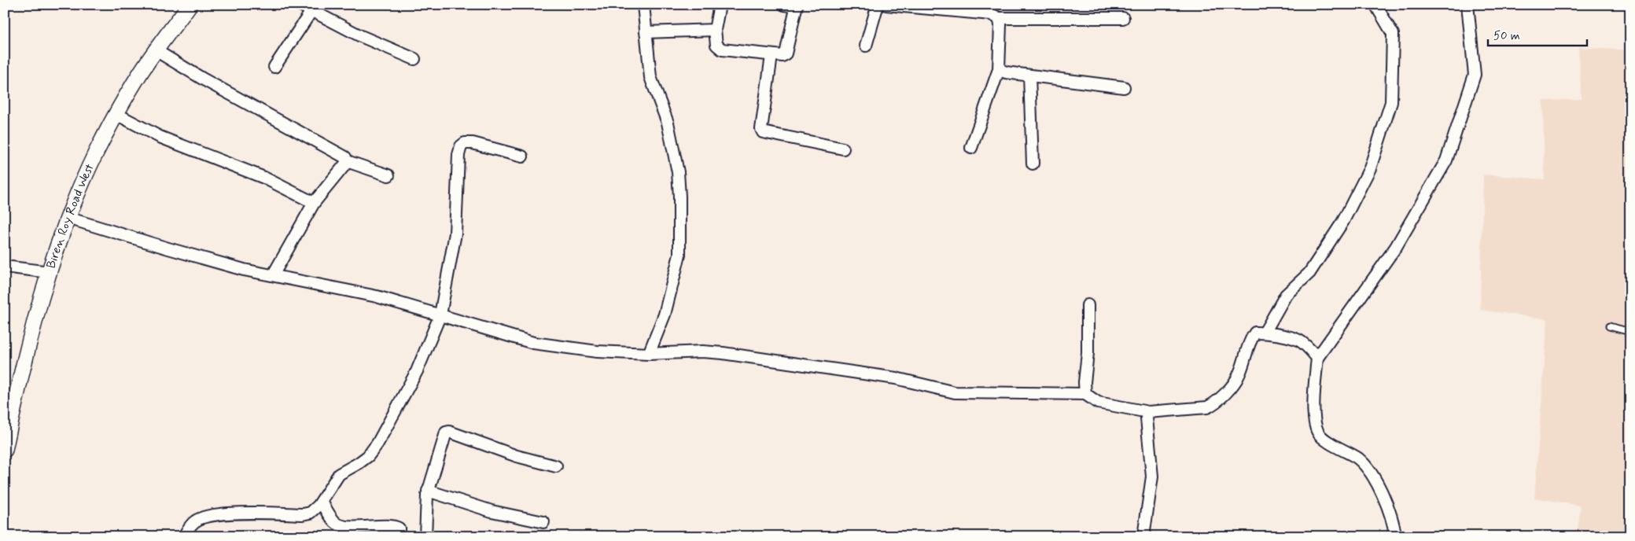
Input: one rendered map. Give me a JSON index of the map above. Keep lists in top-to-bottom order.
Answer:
{
  "streets": {
    "main road": ["Biren Roy Road West"]
  },
  "scale_bar": "50 m"
}
